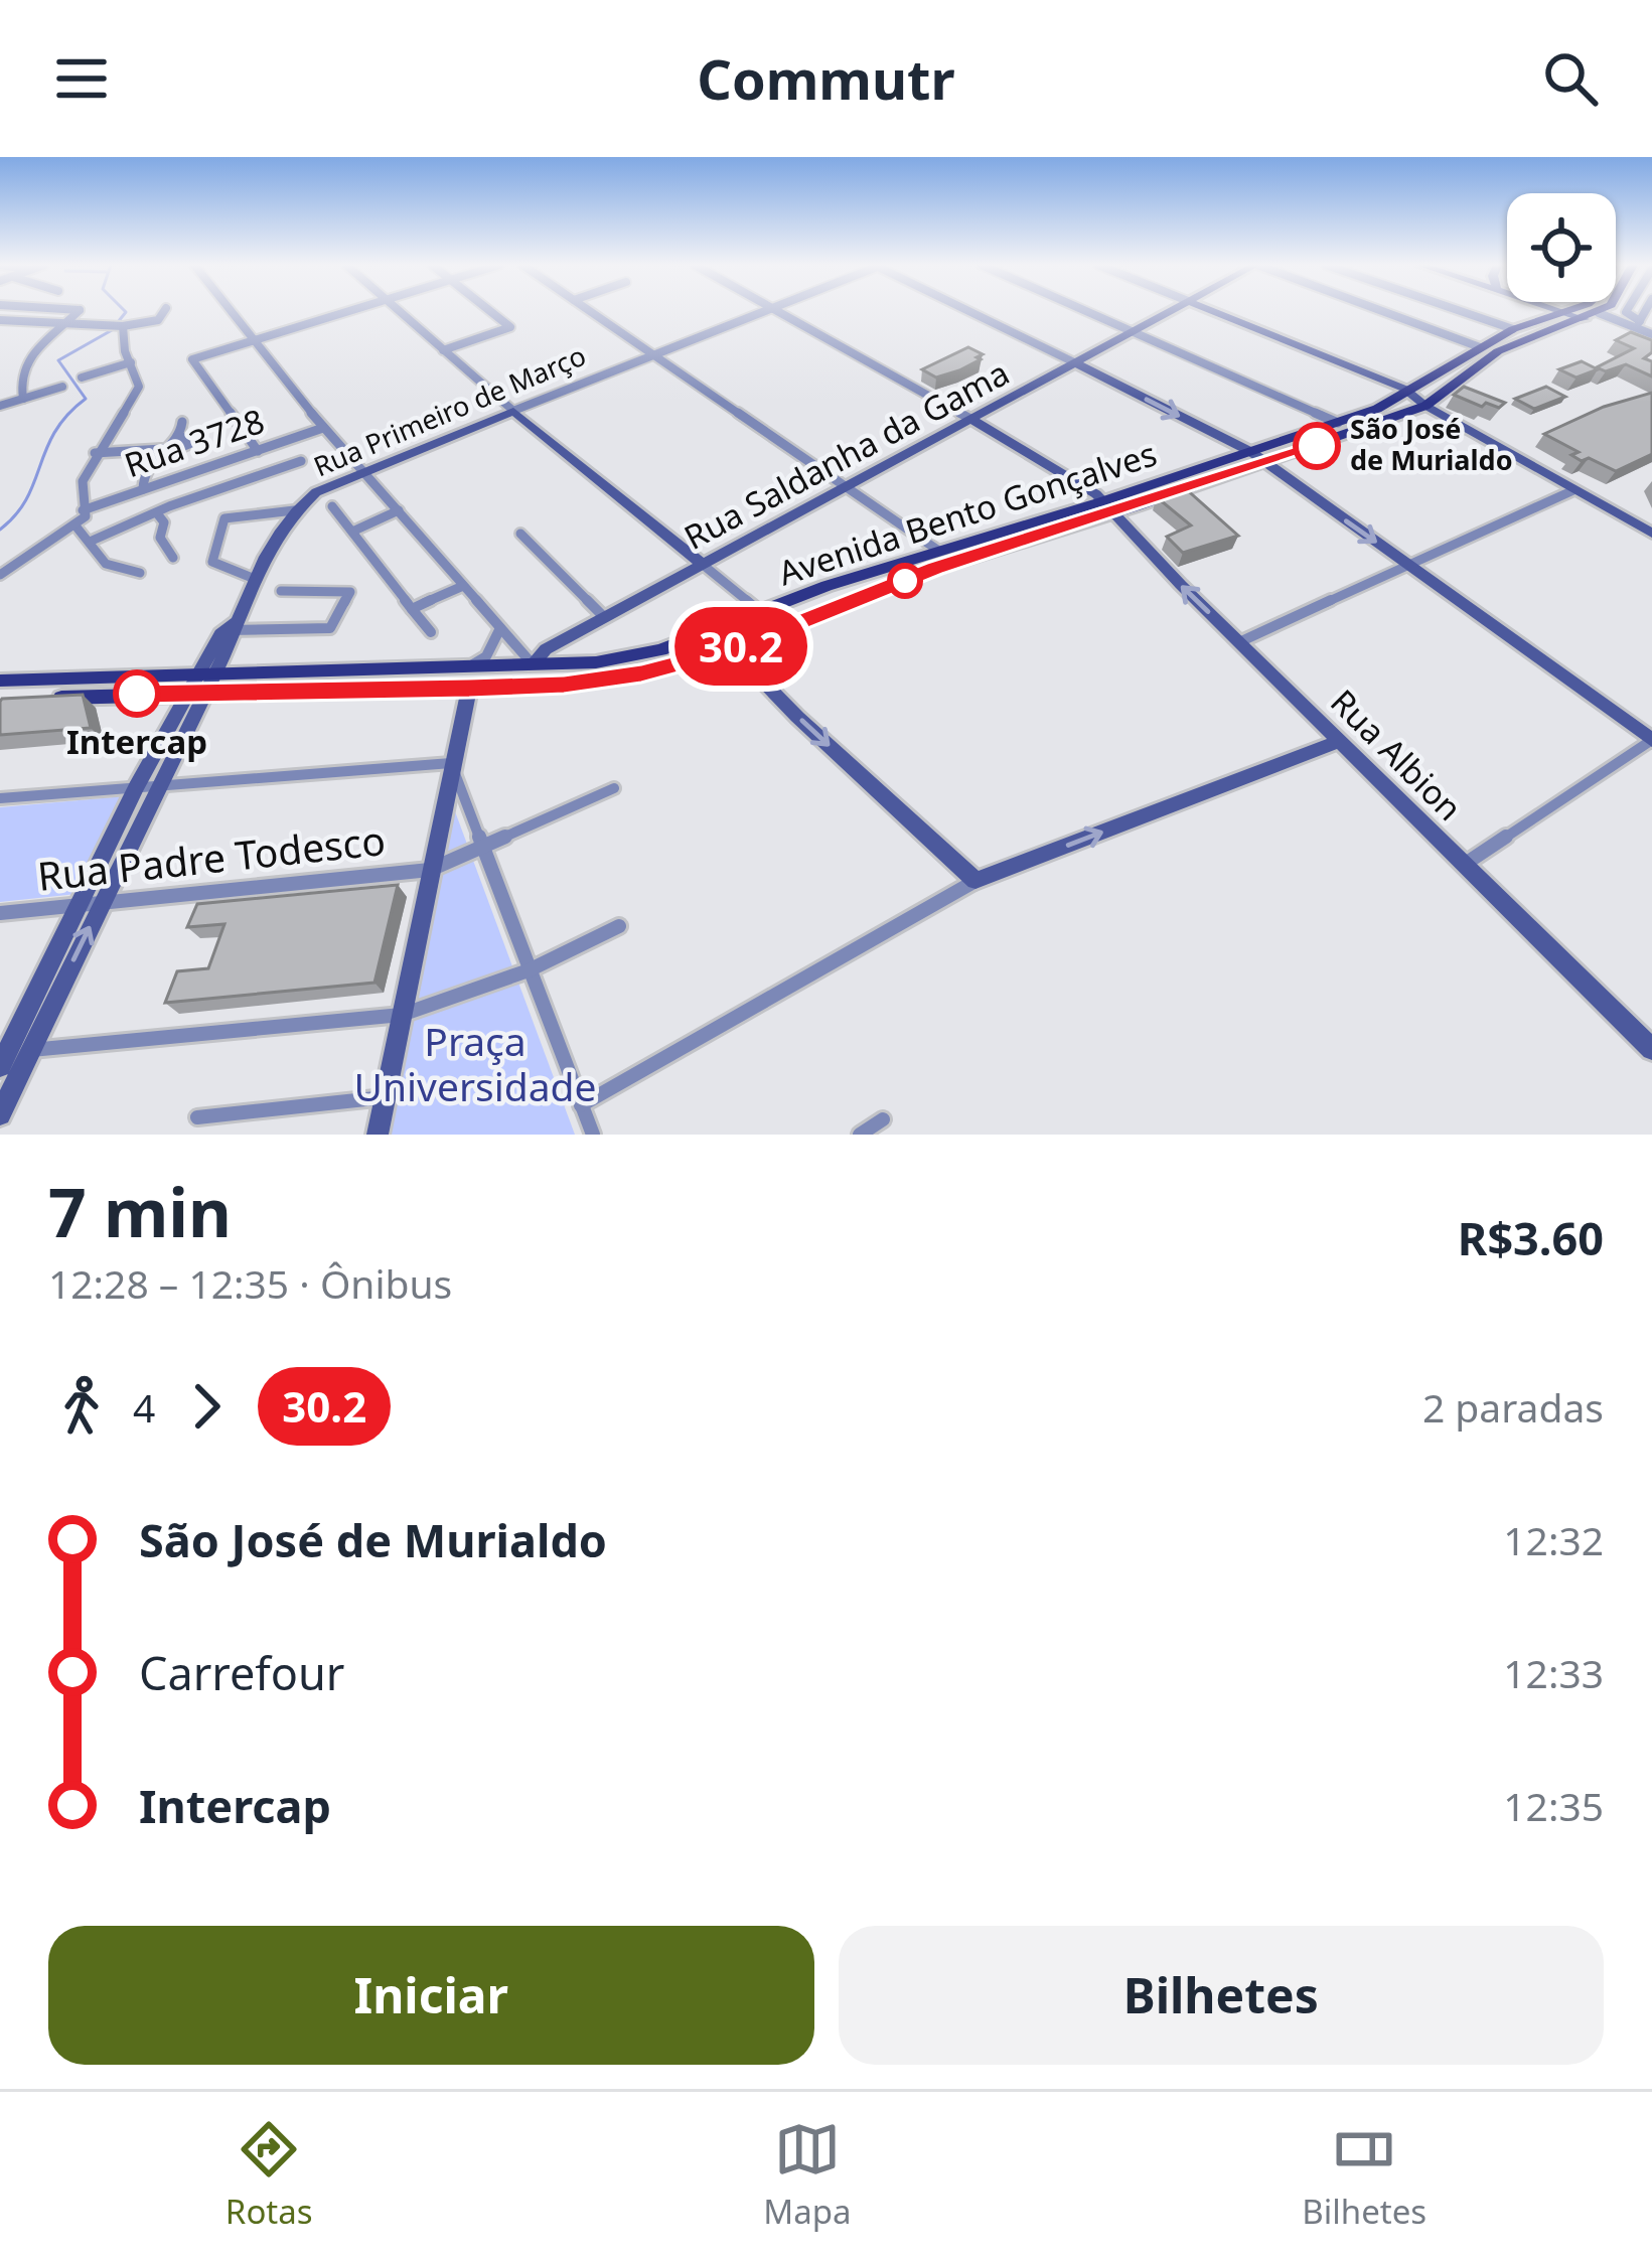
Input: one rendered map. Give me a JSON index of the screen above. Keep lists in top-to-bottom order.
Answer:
{
  "streets": {
    "main road": ["Avenida Bento Gonçalves"],
    "street": [
      "Rua Primeiro de Março",
      "Rua 3728",
      "Rua Saldanha da Gama",
      "Rua Albion",
      "Rua Padre Todesco"
    ]
  },
  "crossings": [
    ["Rua Primeiro de Março", "Avenida Bento Gonçalves"],
    ["Rua Saldanha da Gama", "Avenida Bento Gonçalves"],
    ["Rua Saldanha da Gama", "Rua Albion"],
    ["Avenida Bento Gonçalves", "Rua Albion"]
  ],
  "parks": ["Praça Universidade"],
  "places": ["São José de Murialdo", "Intercap"],
  "lines": ["bus line 30.2"],
  "page": {
    "header": "Commutr",
    "on_map": "30.2",
    "heading": ["7 min", "12:28 – 12:35 · Ônibus", "R$3.60"],
    "legs": ["4", "30.2", "2 paradas"],
    "list": [
      {
        "name": "São José de Murialdo",
        "value": "12:32"
      },
      {
        "name": "Carrefour",
        "value": "12:33"
      },
      {
        "name": "Intercap",
        "value": "12:35"
      }
    ],
    "buttons": ["Iniciar", "Bilhetes"],
    "tabs": ["Rotas", "Mapa", "Bilhetes"]
  }
}
